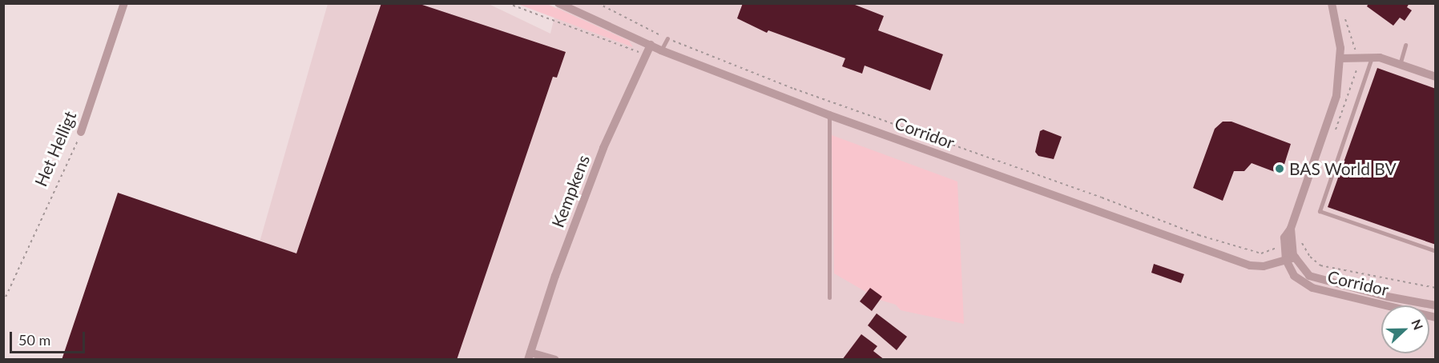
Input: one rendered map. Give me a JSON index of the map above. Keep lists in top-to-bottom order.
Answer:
{
  "streets": {
    "street": ["Corridor", "Het Helligt", "Kempkens"]
  },
  "crossings": [
    ["Corridor", "Kempkens"]
  ],
  "places": ["BAS World BV"],
  "scale_bar": "50 m",
  "north": "right"
}
